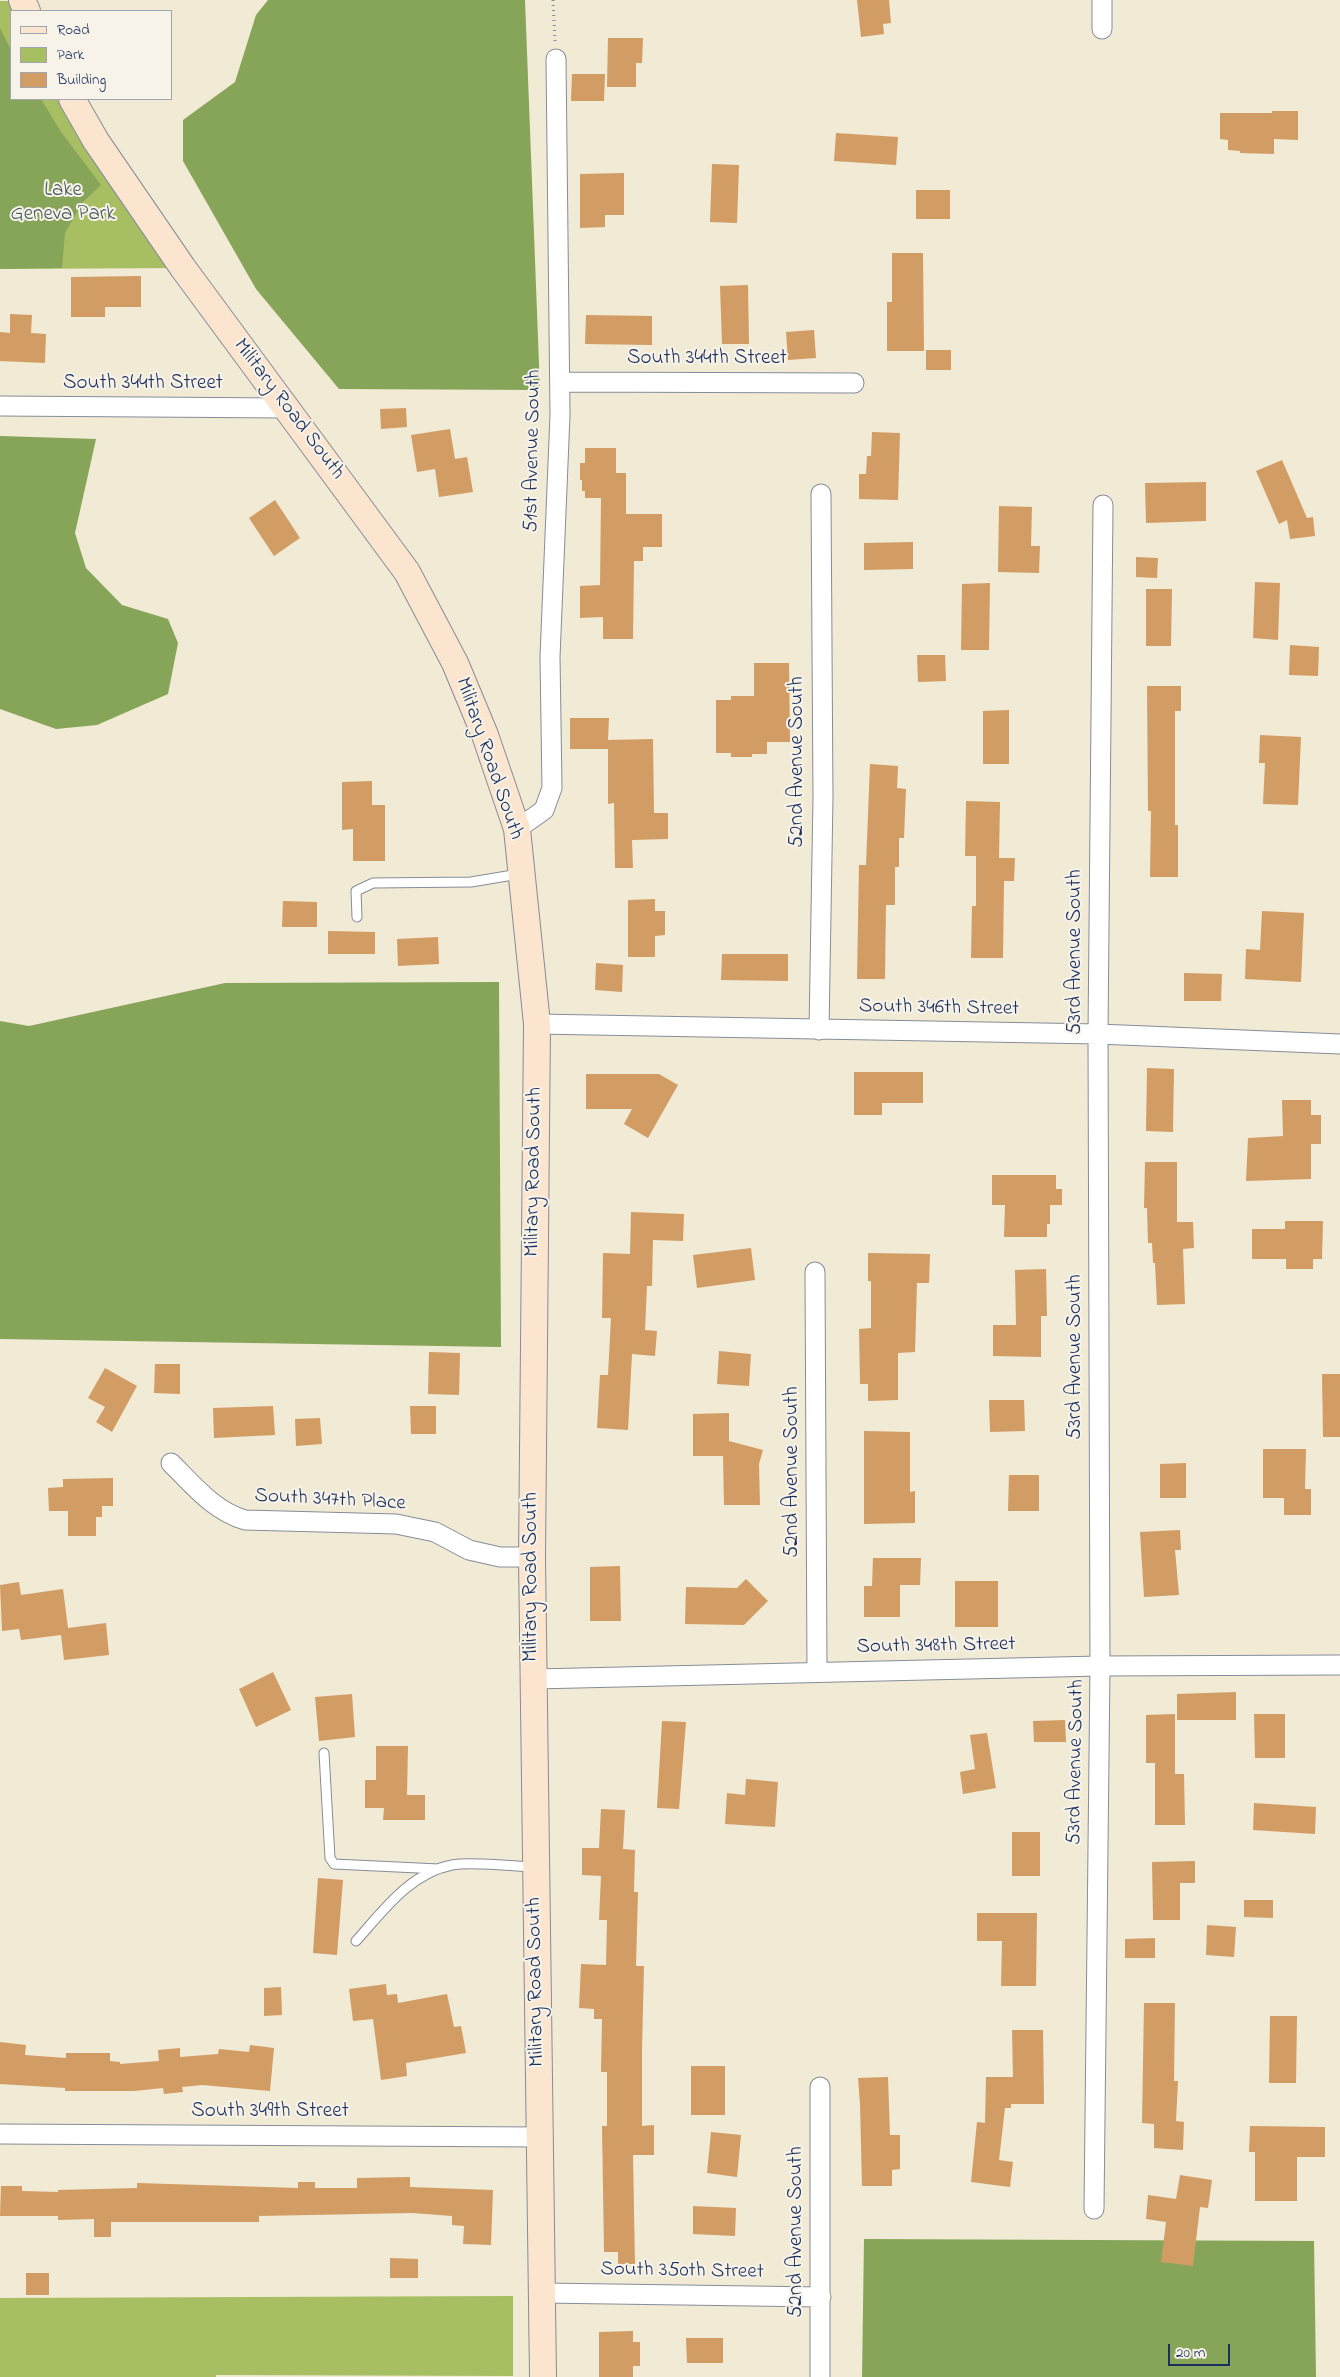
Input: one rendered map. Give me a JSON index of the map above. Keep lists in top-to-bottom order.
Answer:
{
  "streets": {
    "main road": ["Military Road South"],
    "street": [
      "South 344th Street",
      "51st Avenue South",
      "52nd Avenue South",
      "53rd Avenue South",
      "South 346th Street",
      "South 347th Place",
      "South 348th Street",
      "South 349th Street",
      "South 350th Street"
    ]
  },
  "crossings": [
    ["South 344th Street", "Military Road South"],
    ["South 344th Street", "51st Avenue South"],
    ["Military Road South", "51st Avenue South"],
    ["Military Road South", "South 346th Street"],
    ["Military Road South", "South 347th Place"],
    ["Military Road South", "South 348th Street"],
    ["Military Road South", "South 349th Street"],
    ["Military Road South", "South 350th Street"],
    ["52nd Avenue South", "South 346th Street"],
    ["52nd Avenue South", "South 348th Street"],
    ["52nd Avenue South", "South 350th Street"],
    ["53rd Avenue South", "South 346th Street"],
    ["53rd Avenue South", "South 348th Street"]
  ],
  "parks": ["Lake Geneva Park"],
  "legend": ["Road", "Park", "Building"],
  "scale_bar": "20 m"
}
